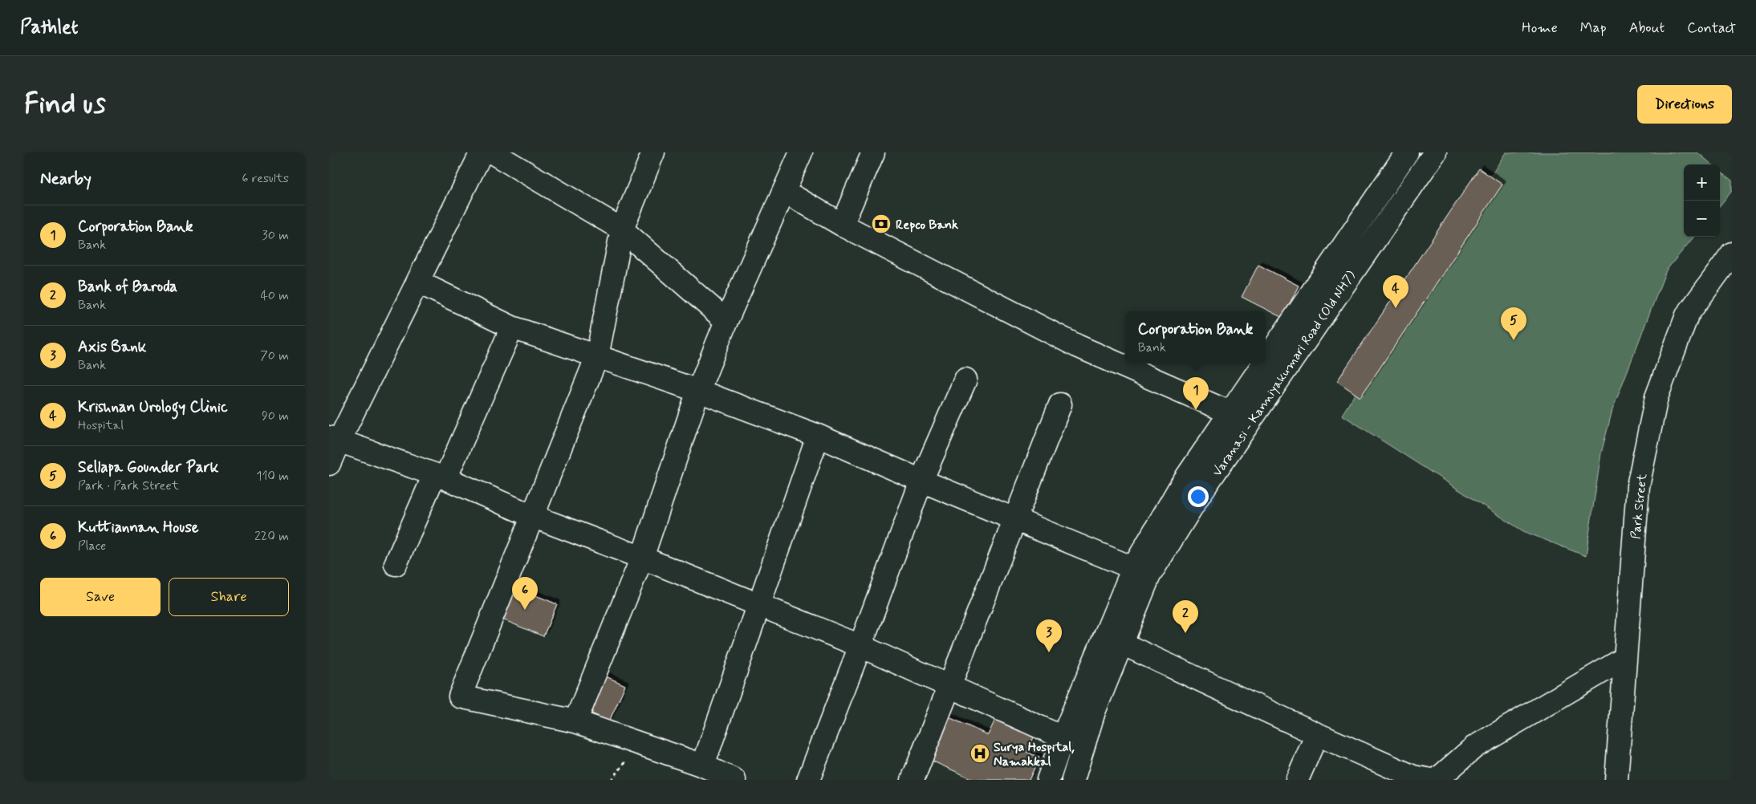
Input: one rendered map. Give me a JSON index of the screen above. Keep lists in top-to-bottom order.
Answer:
{
  "streets": {
    "street": ["Varanasi - Kanniyakumari Road (Old NH7)", "Park Street"]
  },
  "places": {
    "bank": ["Repco Bank"],
    "hospital": ["Surya Hospital, Namakkal"]
  },
  "page": {
    "header": "Pathlet",
    "nav": [
      "Home",
      "Map",
      "About",
      "Contact"
    ],
    "buttons": [
      "Directions",
      ["Save", "Share"]
    ],
    "title": "Find us",
    "heading": ["Nearby", "6 results"],
    "map_buttons": ["+", "−"],
    "list": [
      {
        "mark": "1",
        "name": "Corporation Bank",
        "note": "Bank",
        "value": "30 m"
      },
      {
        "mark": "2",
        "name": "Bank of Baroda",
        "note": "Bank",
        "value": "40 m"
      },
      {
        "mark": "3",
        "name": "Axis Bank",
        "note": "Bank",
        "value": "70 m"
      },
      {
        "mark": "4",
        "name": "Krishnan Urology Clinic",
        "note": "Hospital",
        "value": "90 m"
      },
      {
        "mark": "5",
        "name": "Sellapa Gounder Park",
        "note": "Park · Park Street",
        "value": "110 m"
      },
      {
        "mark": "6",
        "name": "Kuttiannan House",
        "note": "Place",
        "value": "220 m"
      }
    ],
    "pins": [
      "4",
      "5",
      "1",
      "6",
      "2",
      "3"
    ],
    "popup": ["Corporation Bank", "Bank"]
  }
}
